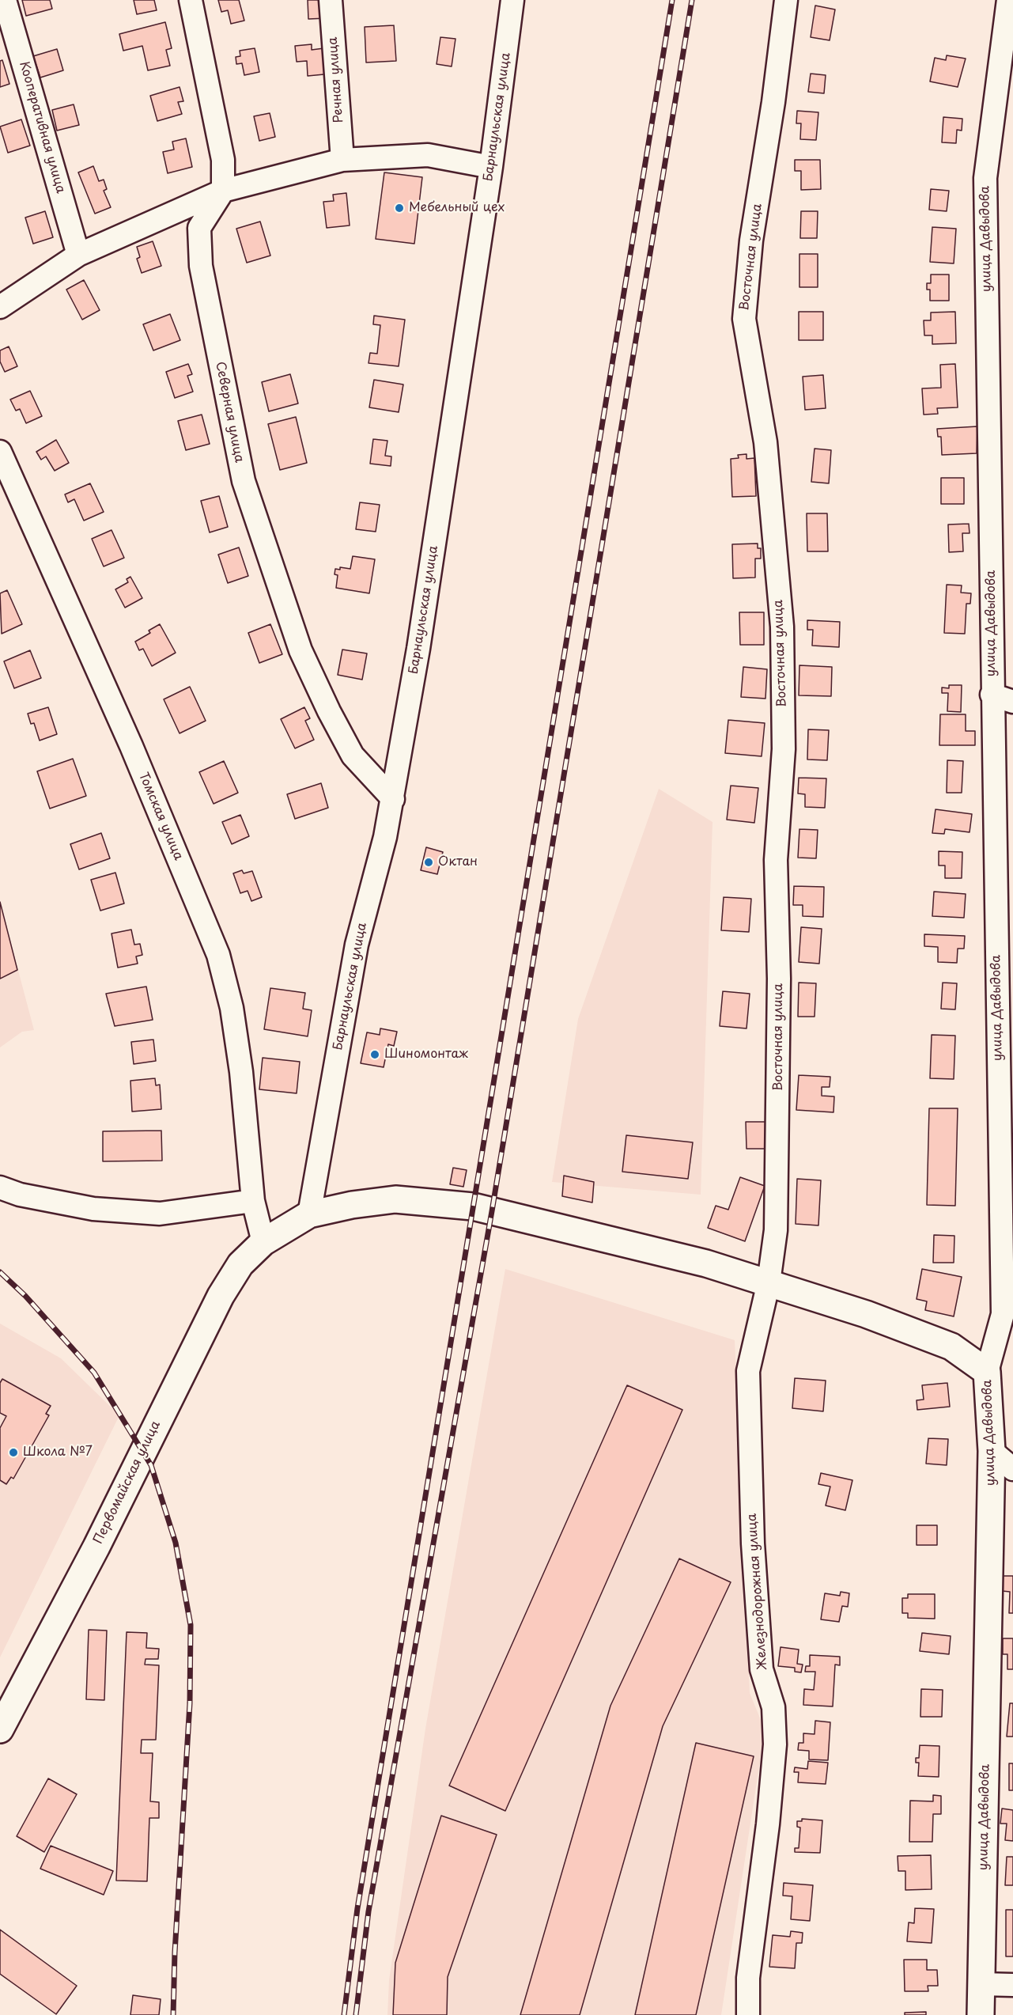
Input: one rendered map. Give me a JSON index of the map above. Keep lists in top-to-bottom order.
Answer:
{
  "streets": {
    "main road": ["улица Давыдова", "Первомайская улица"],
    "street": [
      "Речная улица",
      "Барнаульская улица",
      "Кооперативная улица",
      "Восточная улица",
      "Северная улица",
      "Томская улица",
      "Железнодорожная улица"
    ]
  },
  "crossings": [
    ["Барнаульская улица", "Северная улица"],
    ["Барнаульская улица", "Первомайская улица"],
    ["улица Давыдова", "Первомайская улица"],
    ["Восточная улица", "Первомайская улица"],
    ["Восточная улица", "Железнодорожная улица"],
    ["Первомайская улица", "Железнодорожная улица"]
  ],
  "places": [
    "Мебельный цех",
    "Октан",
    "Шиномонтаж",
    "Школа №7"
  ]
}
